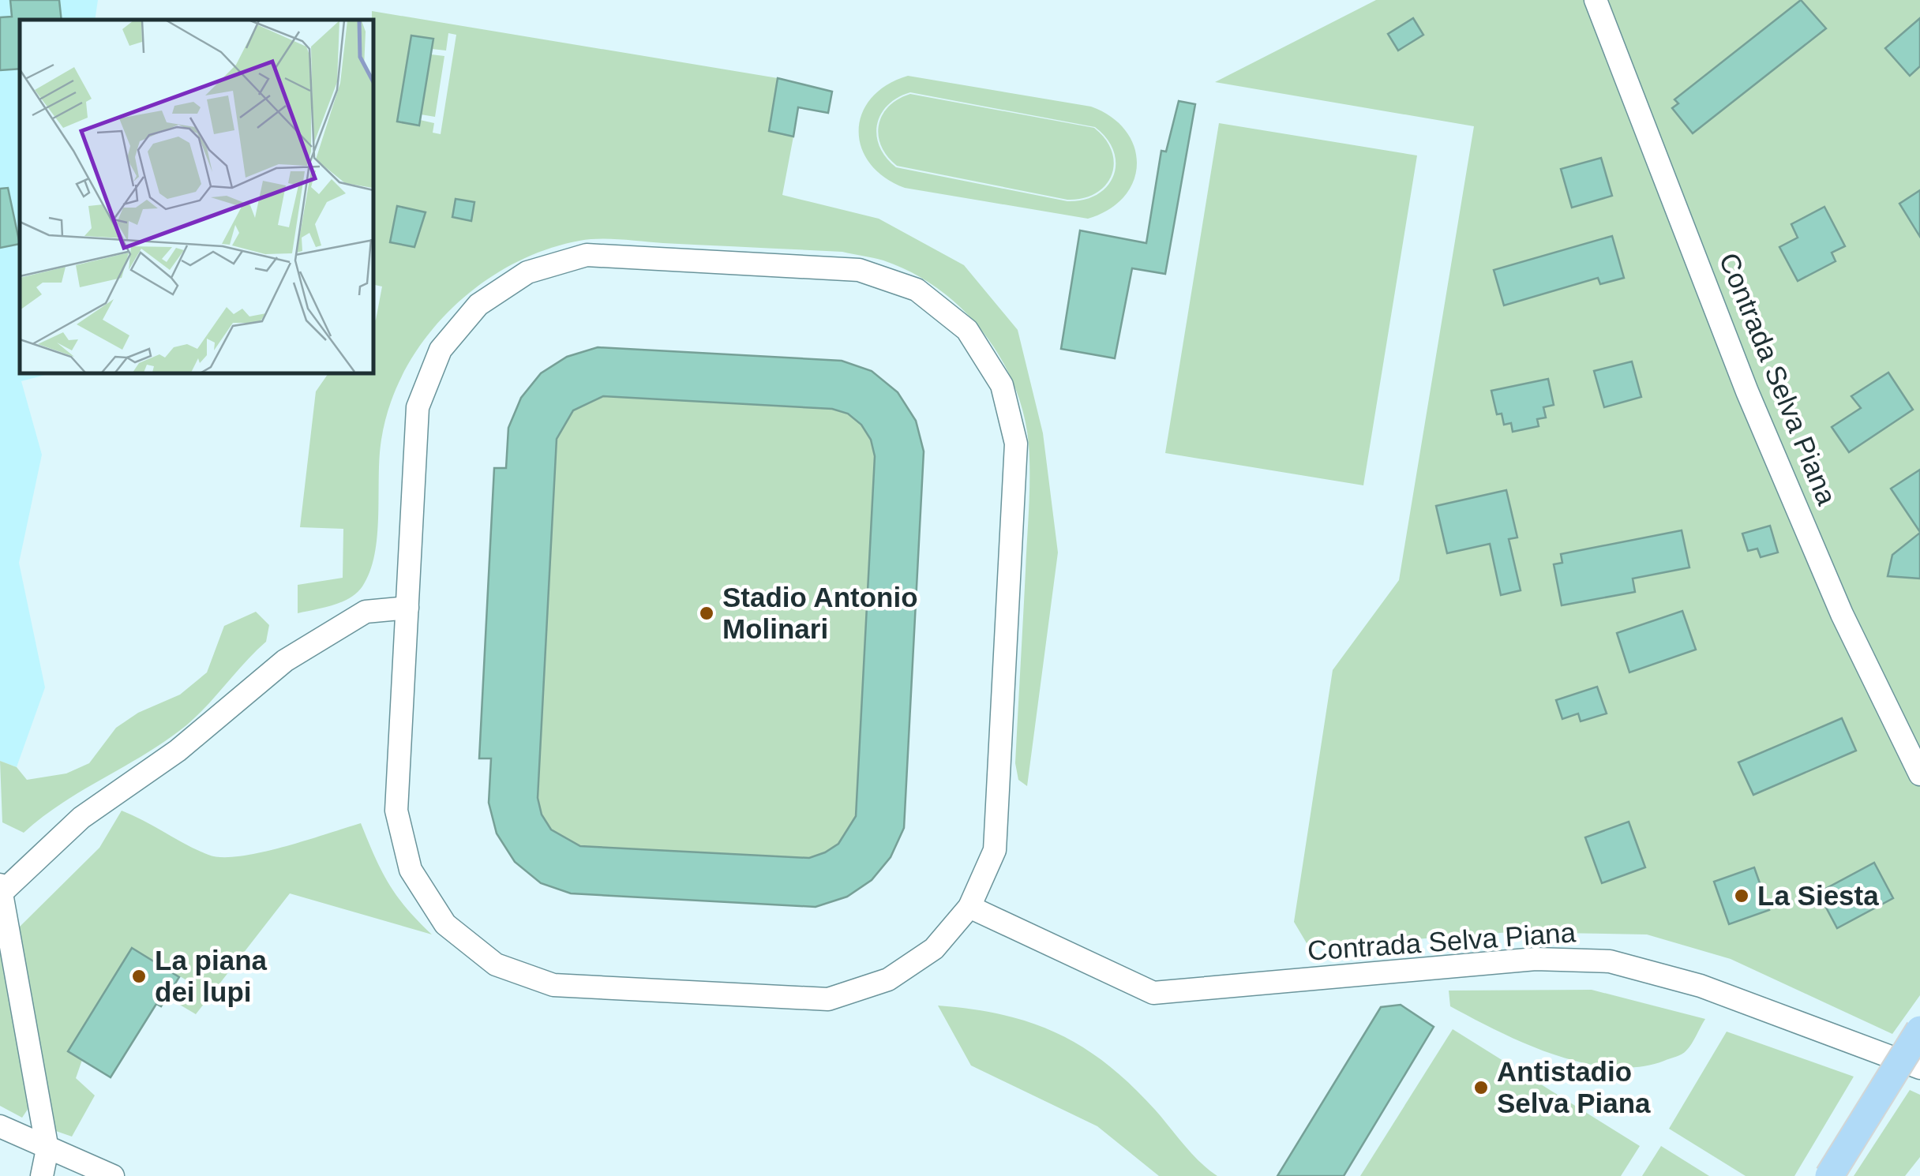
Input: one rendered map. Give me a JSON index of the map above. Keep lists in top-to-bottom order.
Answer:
{
  "streets": {
    "street": ["Contrada Selva Piana"]
  },
  "places": [
    "Stadio Antonio Molinari",
    "La Siesta",
    "La piana dei lupi",
    "Antistadio Selva Piana"
  ]
}
